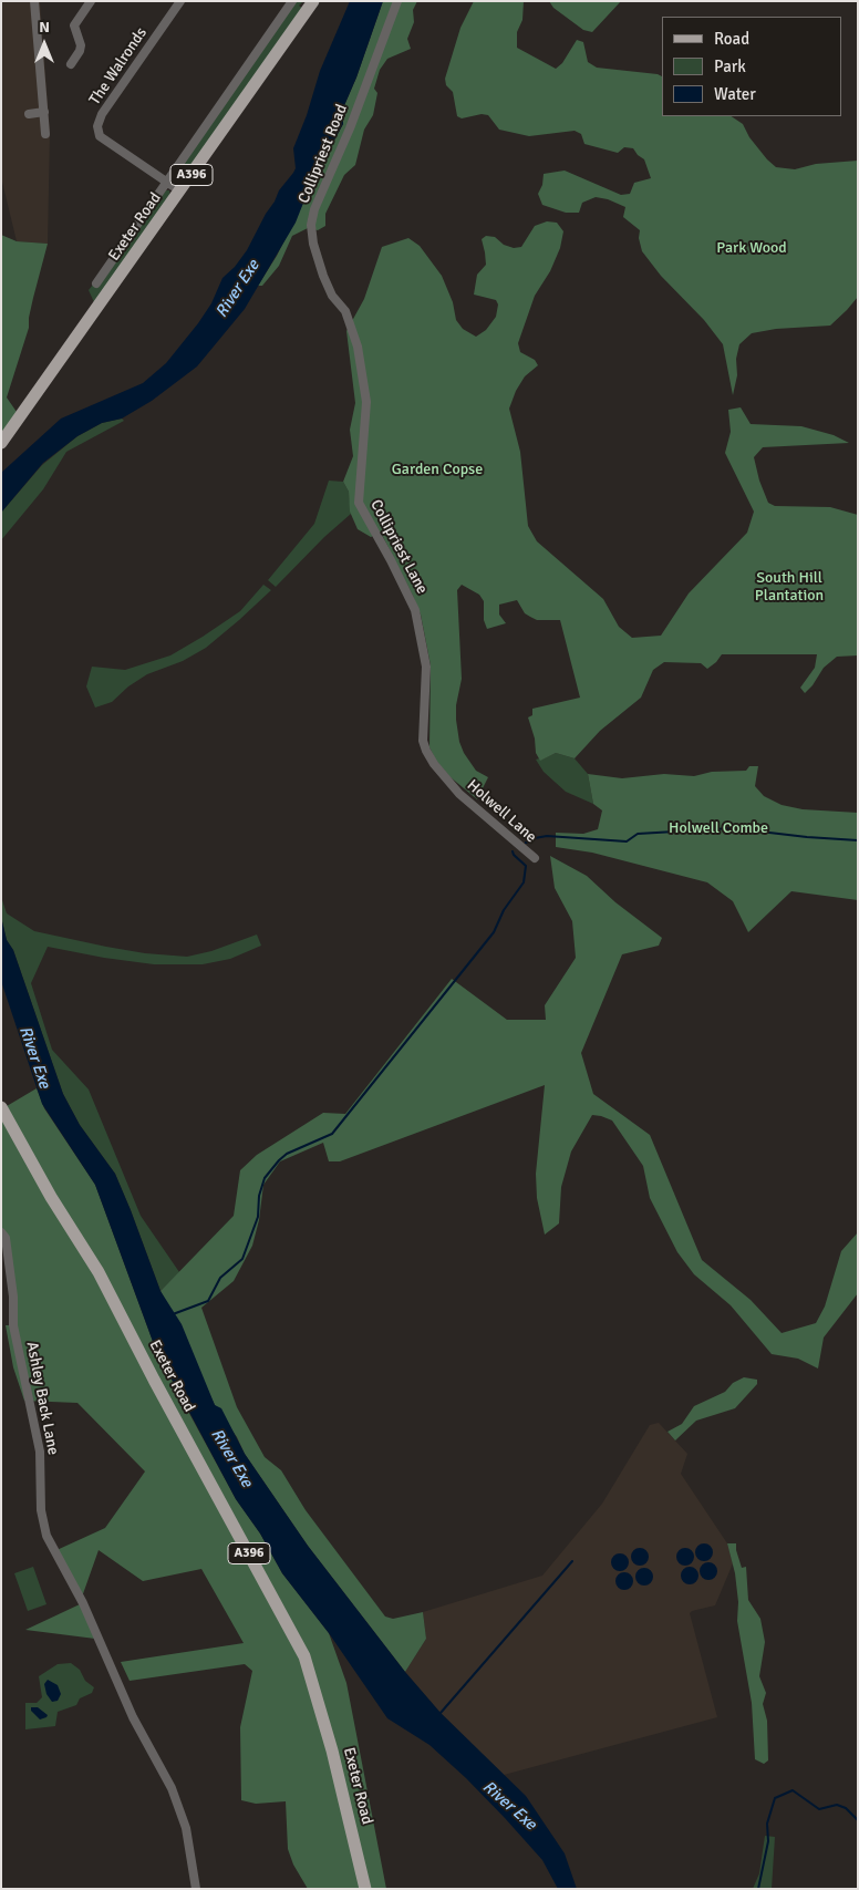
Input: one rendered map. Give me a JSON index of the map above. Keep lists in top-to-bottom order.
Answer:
{
  "streets": {
    "main road": ["A396", "Exeter Road"],
    "street": [
      "The Walronds",
      "Collipriest Road",
      "Collipriest Lane",
      "Holwell Lane",
      "Ashley Back Lane"
    ]
  },
  "crossings": [
    ["The Walronds", "Exeter Road"],
    ["Collipriest Road", "Collipriest Lane"],
    ["Collipriest Lane", "Holwell Lane"]
  ],
  "water": ["River Exe"],
  "parks": [
    "Park Wood",
    "Garden Copse",
    "South Hill Plantation",
    "Holwell Combe"
  ],
  "legend": ["Road", "Park", "Water"],
  "north": "top"
}
